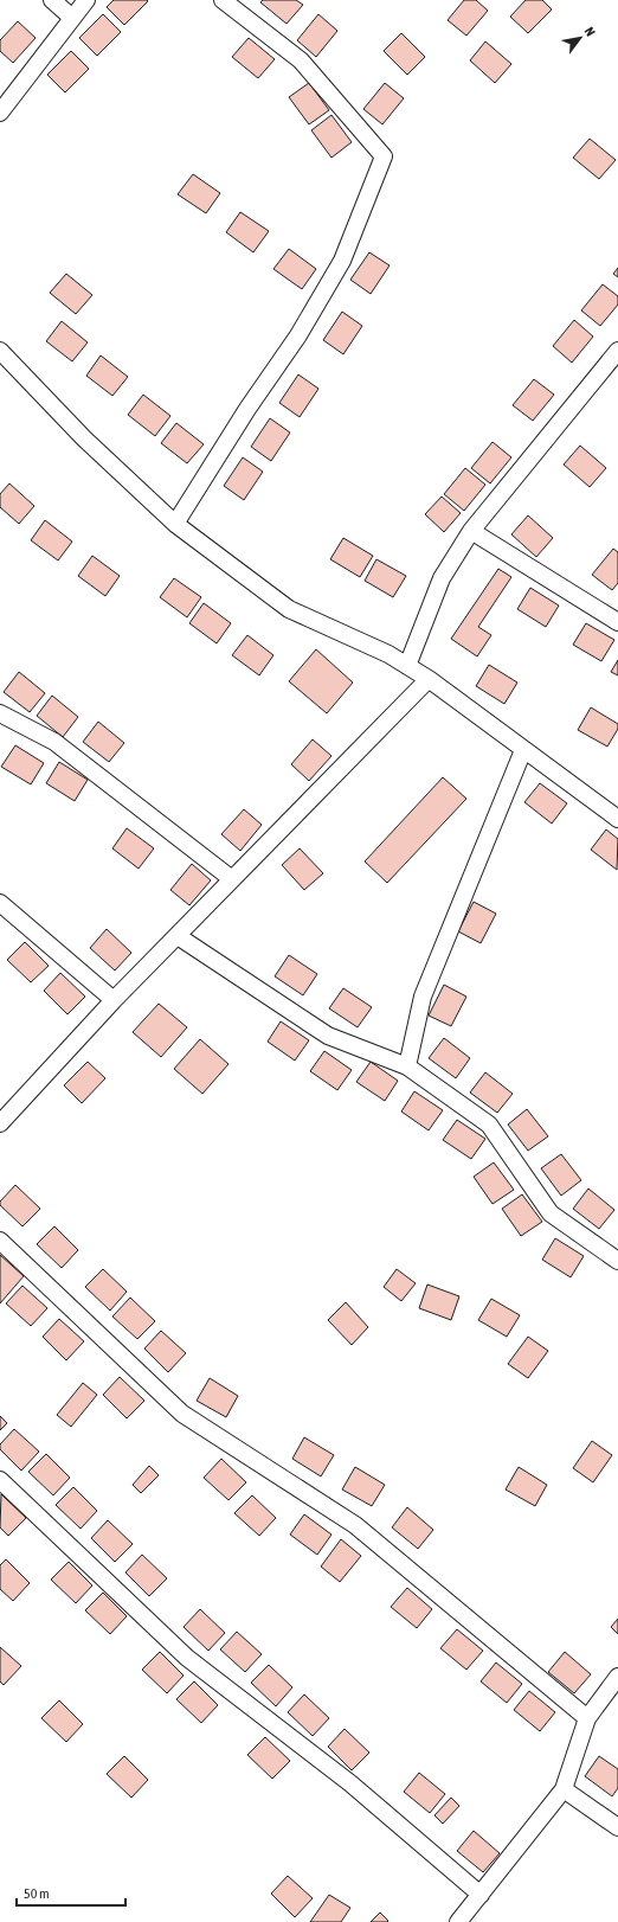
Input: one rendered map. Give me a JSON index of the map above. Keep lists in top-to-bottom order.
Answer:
{
  "scale_bar": "50 m",
  "north": "top right"
}
